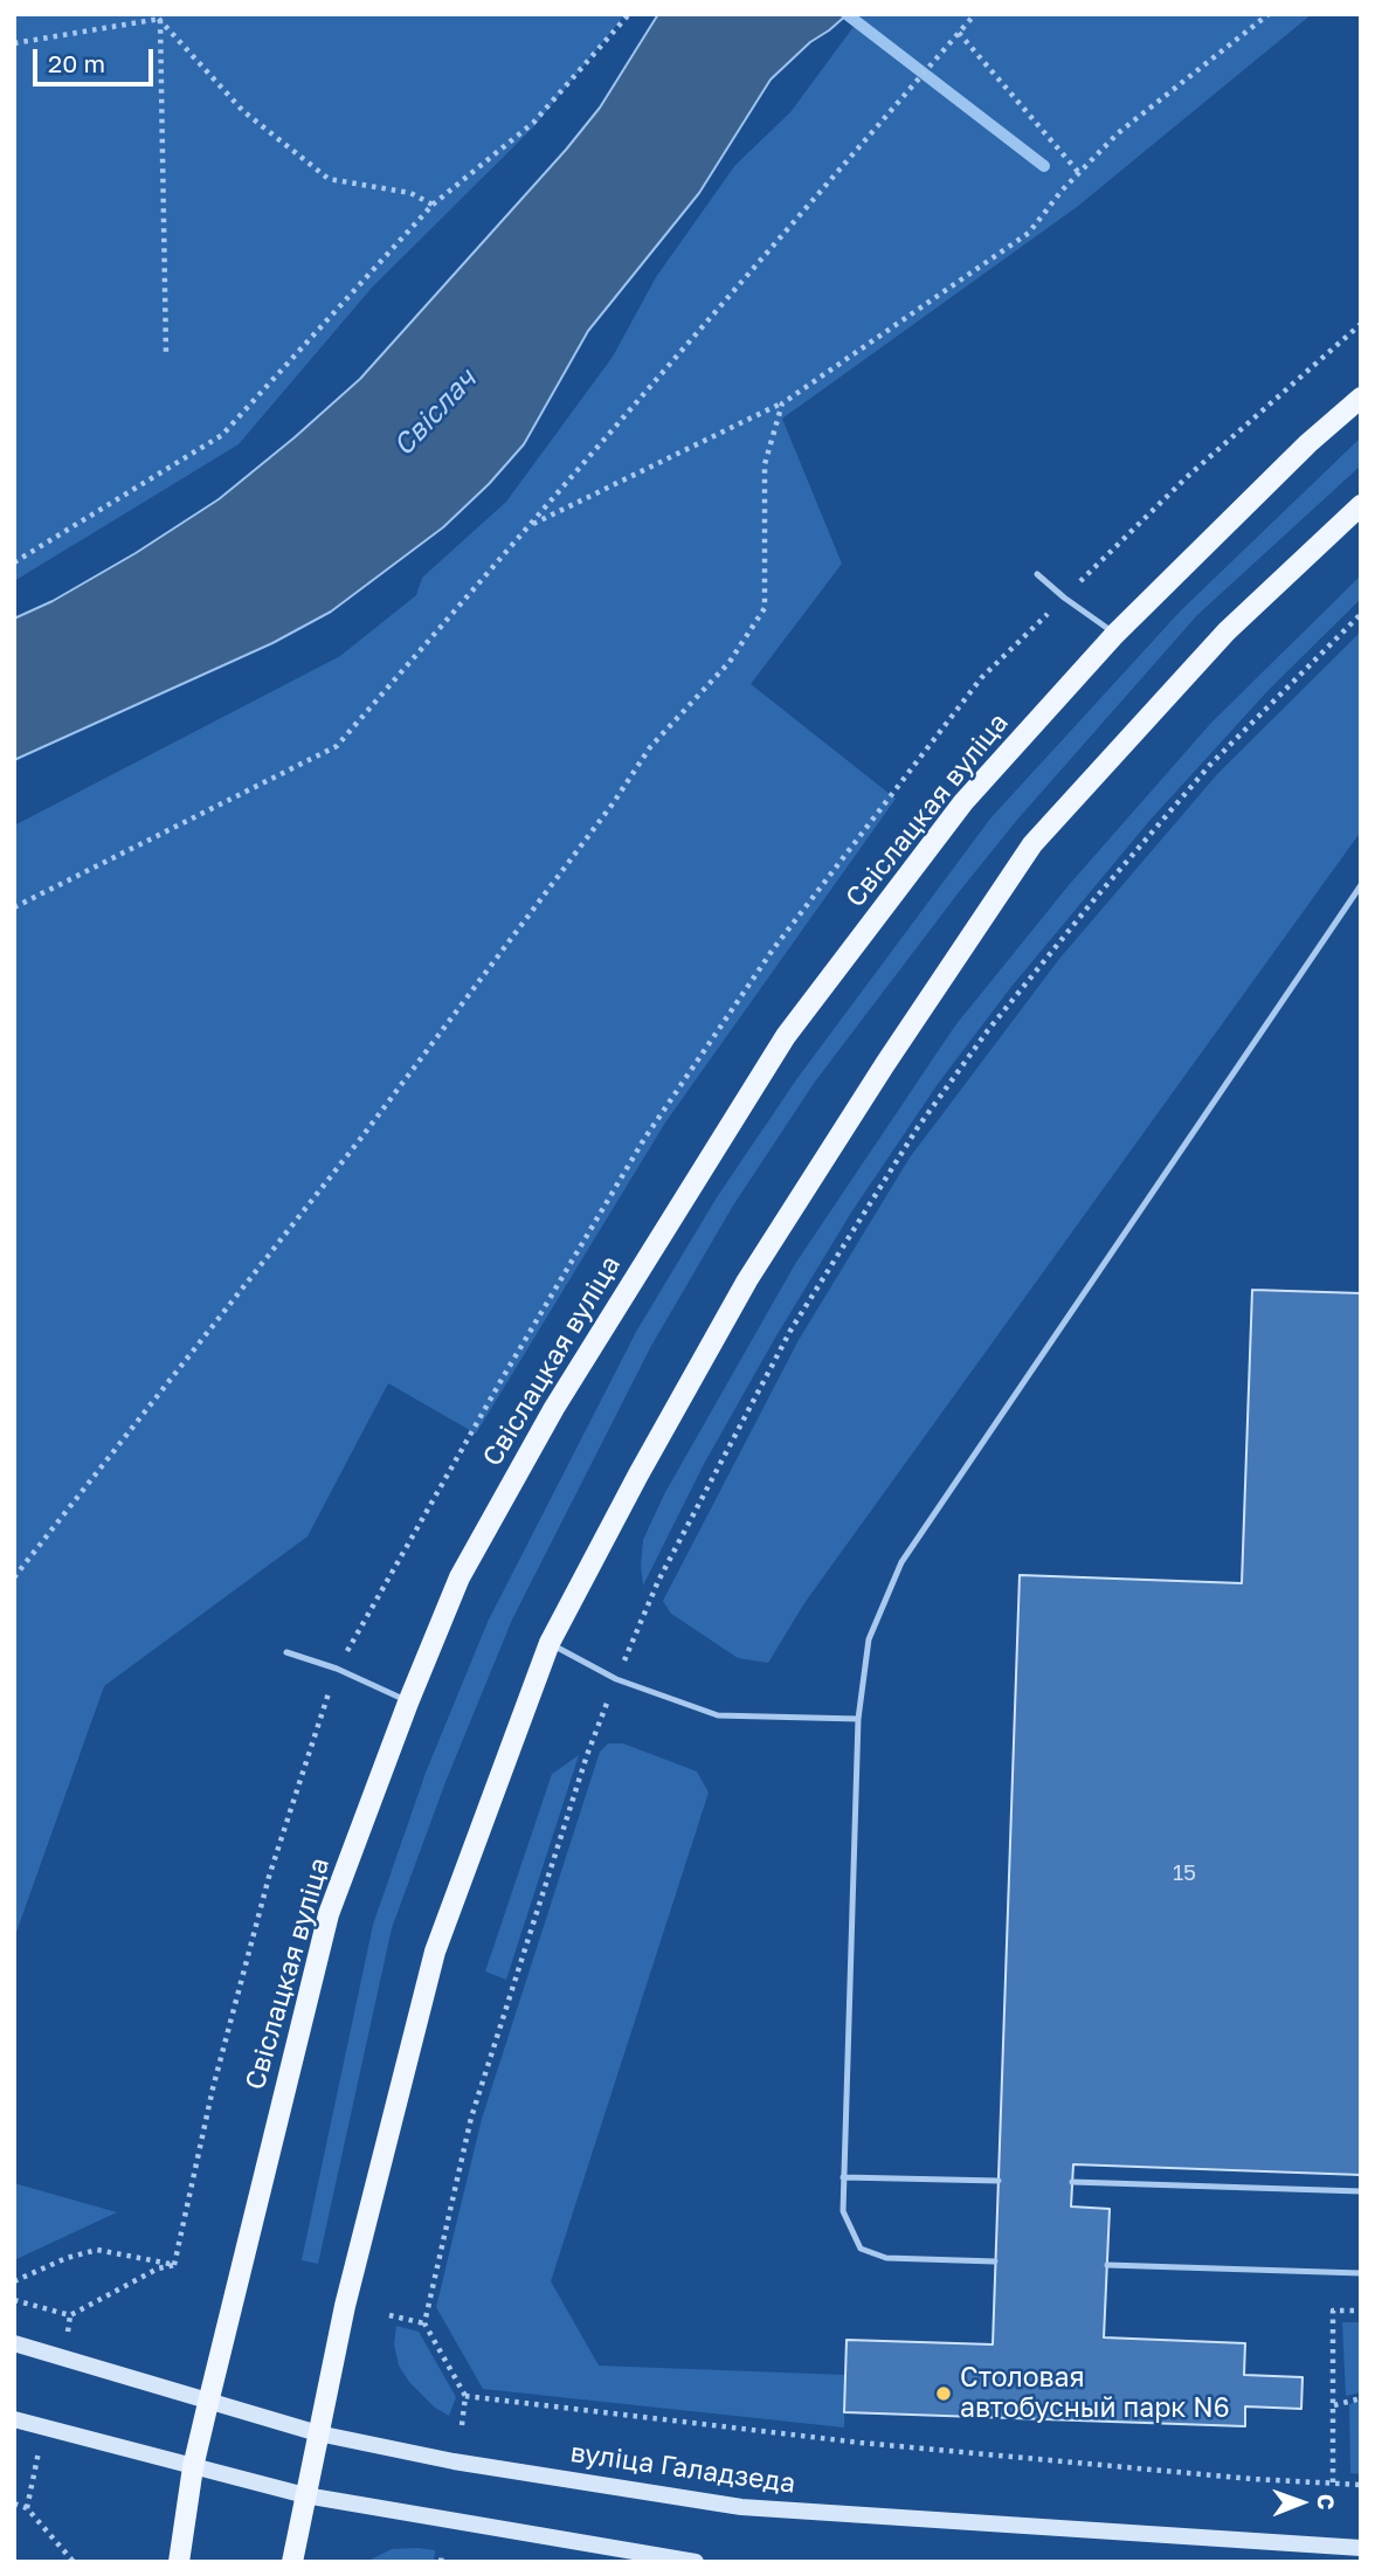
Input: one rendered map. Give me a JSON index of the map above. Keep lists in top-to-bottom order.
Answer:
{
  "streets": {
    "main road": ["Свіслацкая вуліца", "вуліца Галадзеда"]
  },
  "crossings": [
    ["Свіслацкая вуліца", "вуліца Галадзеда"]
  ],
  "water": ["Свіслач"],
  "places": ["Столовая автобусный парк N6"],
  "house_numbers": ["15"],
  "scale_bar": "20 m",
  "north": "right"
}
